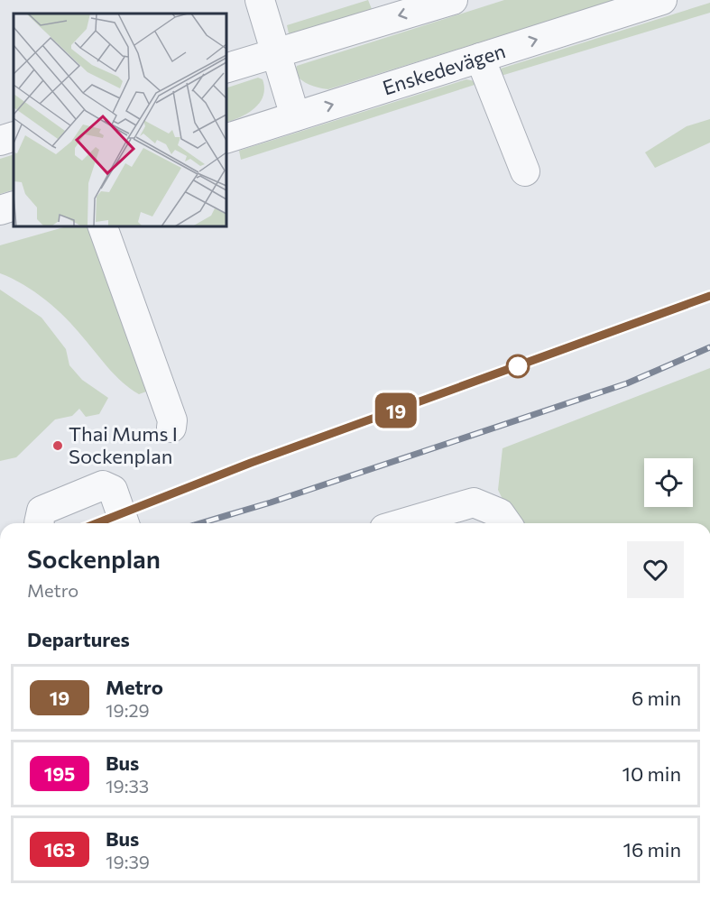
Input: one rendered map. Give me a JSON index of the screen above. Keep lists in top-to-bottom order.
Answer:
{
  "streets": {
    "street": ["Enskedevägen"]
  },
  "places": ["Thai Mums I Sockenplan"],
  "lines": ["metro line 19"],
  "page": {
    "on_map": "19",
    "heading": [
      ["Sockenplan", "Metro"],
      "Departures"
    ],
    "list": [
      {
        "mark": "19",
        "name": "Metro",
        "note": "19:29",
        "value": "6 min"
      },
      {
        "mark": "195",
        "name": "Bus",
        "note": "19:33",
        "value": "10 min"
      },
      {
        "mark": "163",
        "name": "Bus",
        "note": "19:39",
        "value": "16 min"
      }
    ]
  }
}
